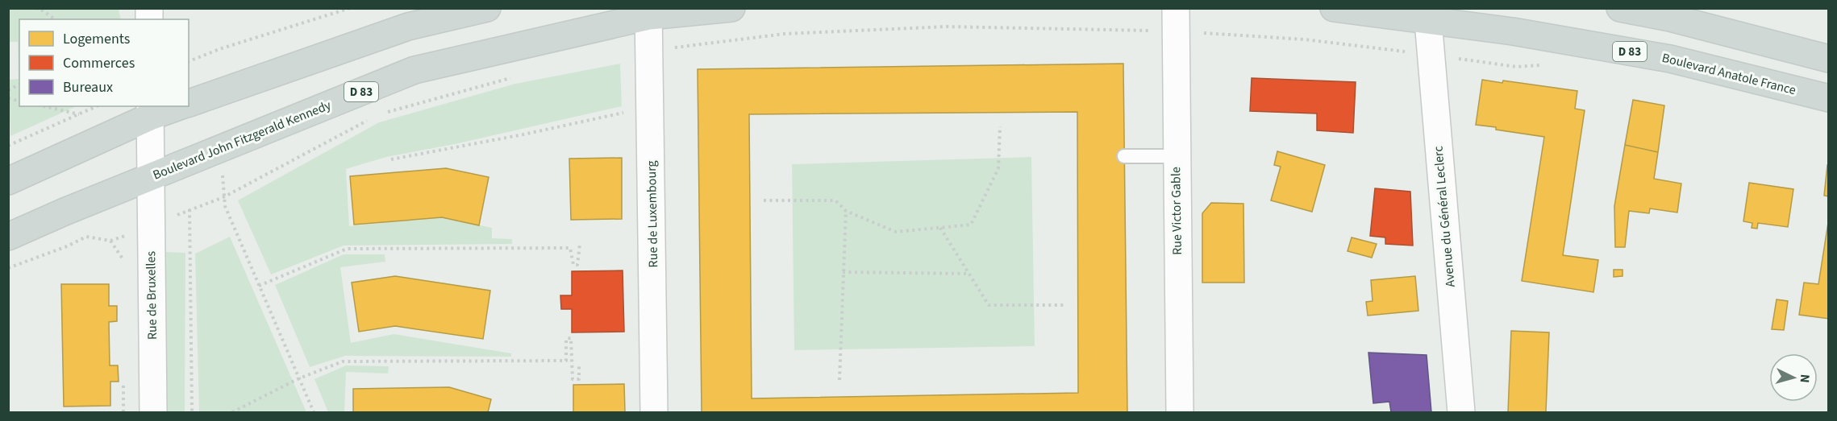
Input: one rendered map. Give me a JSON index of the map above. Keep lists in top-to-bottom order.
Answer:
{
  "streets": {
    "main road": ["D 83", "Boulevard Anatole France", "Boulevard John Fitzgerald Kennedy"],
    "street": [
      "Rue Victor Gable",
      "Rue de Luxembourg",
      "Avenue du Général Leclerc",
      "Rue de Bruxelles"
    ]
  },
  "crossings": [
    ["D 83", "Boulevard Anatole France"],
    ["D 83", "Avenue du Général Leclerc"],
    ["Boulevard Anatole France", "Avenue du Général Leclerc"],
    ["Boulevard John Fitzgerald Kennedy", "Rue de Luxembourg"],
    ["Boulevard John Fitzgerald Kennedy", "Rue de Bruxelles"]
  ],
  "legend": ["Logements", "Commerces", "Bureaux"],
  "north": "right"
}
